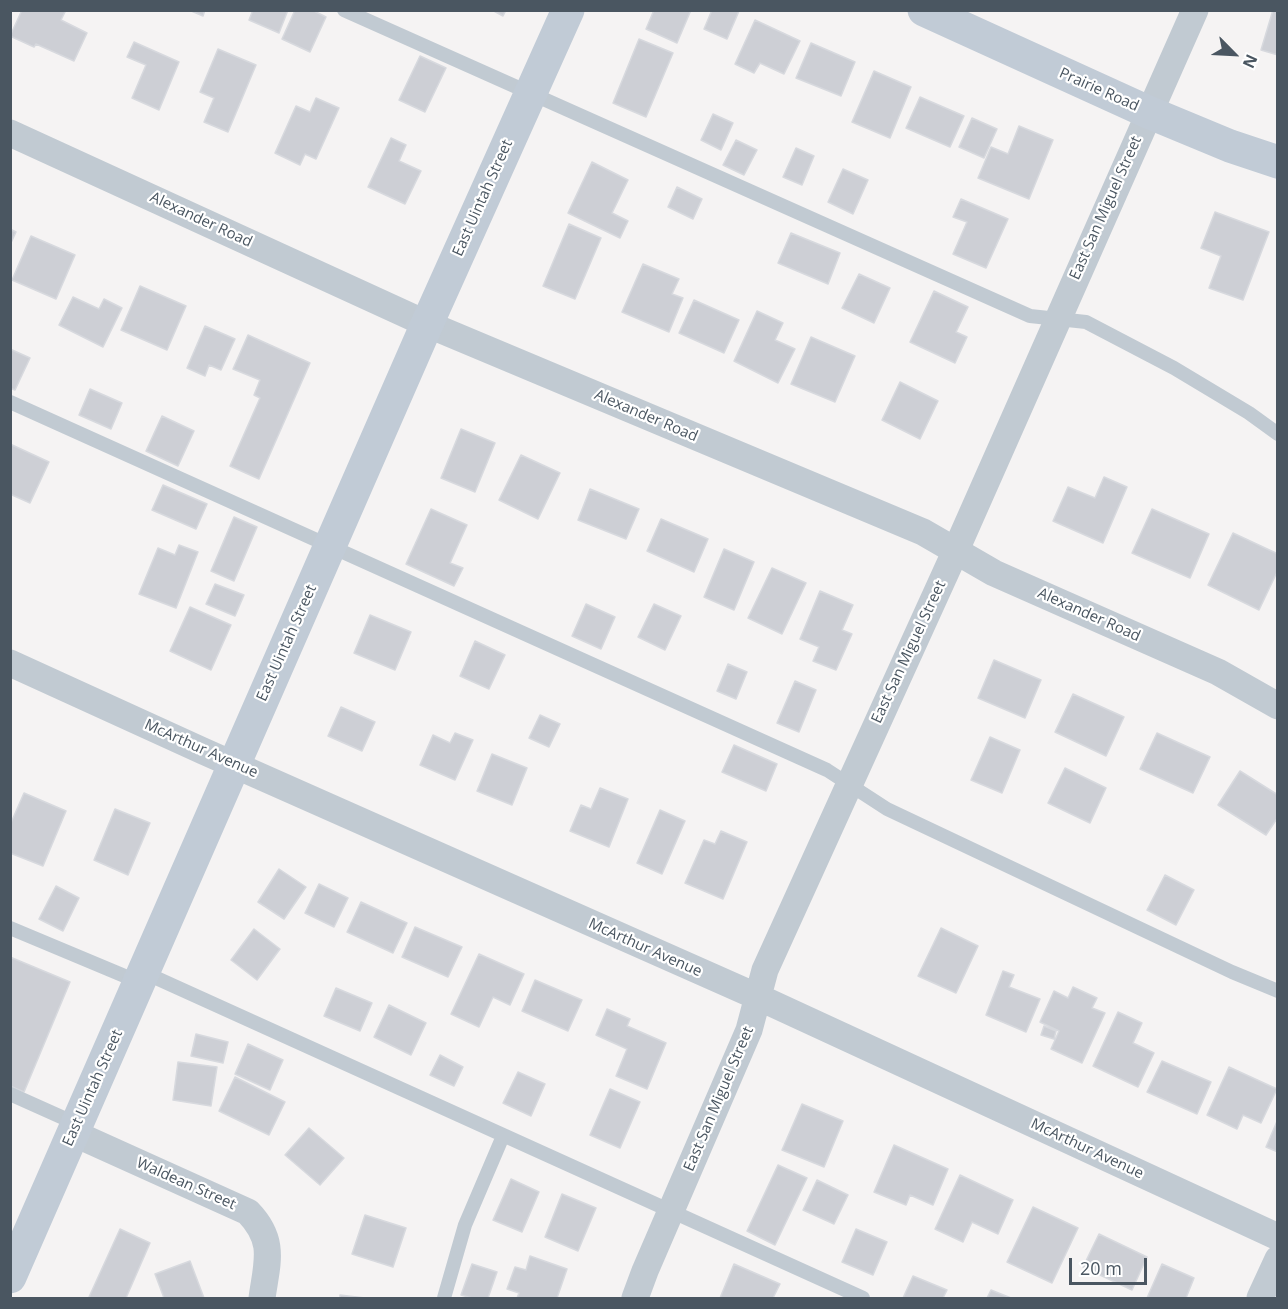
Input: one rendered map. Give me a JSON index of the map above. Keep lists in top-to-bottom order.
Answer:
{
  "streets": {
    "main road": ["Prairie Road", "East Uintah Street"],
    "street": [
      "East San Miguel Street",
      "Alexander Road",
      "McArthur Avenue",
      "Waldean Street"
    ]
  },
  "crossings": [
    ["Prairie Road", "East San Miguel Street"],
    ["East Uintah Street", "Alexander Road"],
    ["East Uintah Street", "McArthur Avenue"],
    ["East Uintah Street", "Waldean Street"],
    ["East San Miguel Street", "Alexander Road"],
    ["East San Miguel Street", "McArthur Avenue"]
  ],
  "scale_bar": "20 m",
  "north": "bottom right"
}
